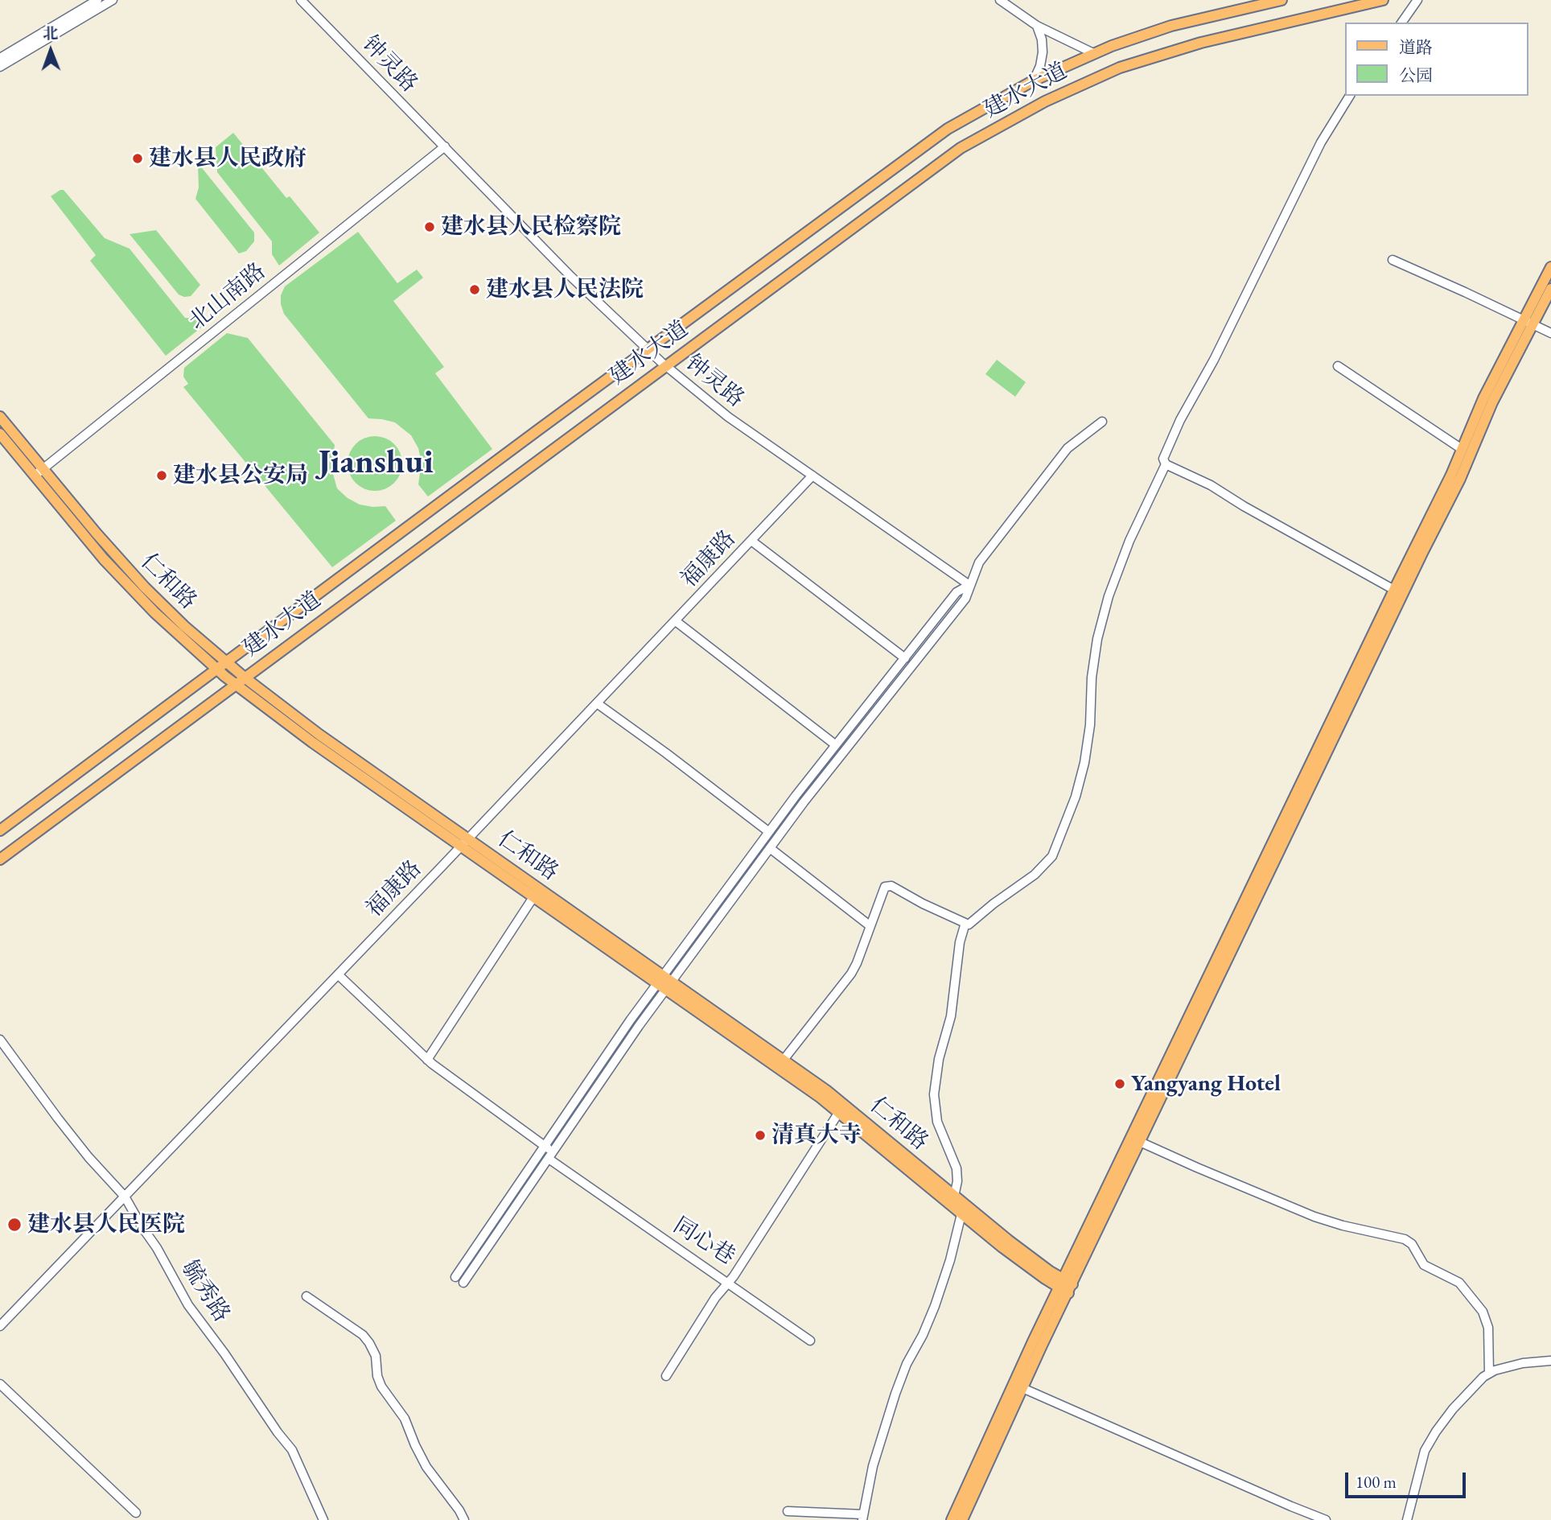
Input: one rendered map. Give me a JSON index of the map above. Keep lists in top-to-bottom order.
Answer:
{
  "streets": {
    "main road": ["建水大道", "仁和路"],
    "street": [
      "钟灵路",
      "北山南路",
      "福康路",
      "同心巷",
      "毓秀路"
    ]
  },
  "crossings": [
    ["钟灵路", "建水大道"],
    ["钟灵路", "北山南路"],
    ["钟灵路", "福康路"],
    ["建水大道", "仁和路"],
    ["北山南路", "仁和路"],
    ["福康路", "仁和路"],
    ["福康路", "同心巷"],
    ["福康路", "毓秀路"],
    ["仁和路", "同心巷"]
  ],
  "districts": ["Jianshui"],
  "places": [
    "建水县人民政府",
    "建水县人民检察院",
    "建水县人民法院",
    "建水县公安局",
    "Yangyang Hotel",
    "清真大寺",
    "建水县人民医院"
  ],
  "legend": ["道路", "公园"],
  "scale_bar": "100 m",
  "north": "top"
}
